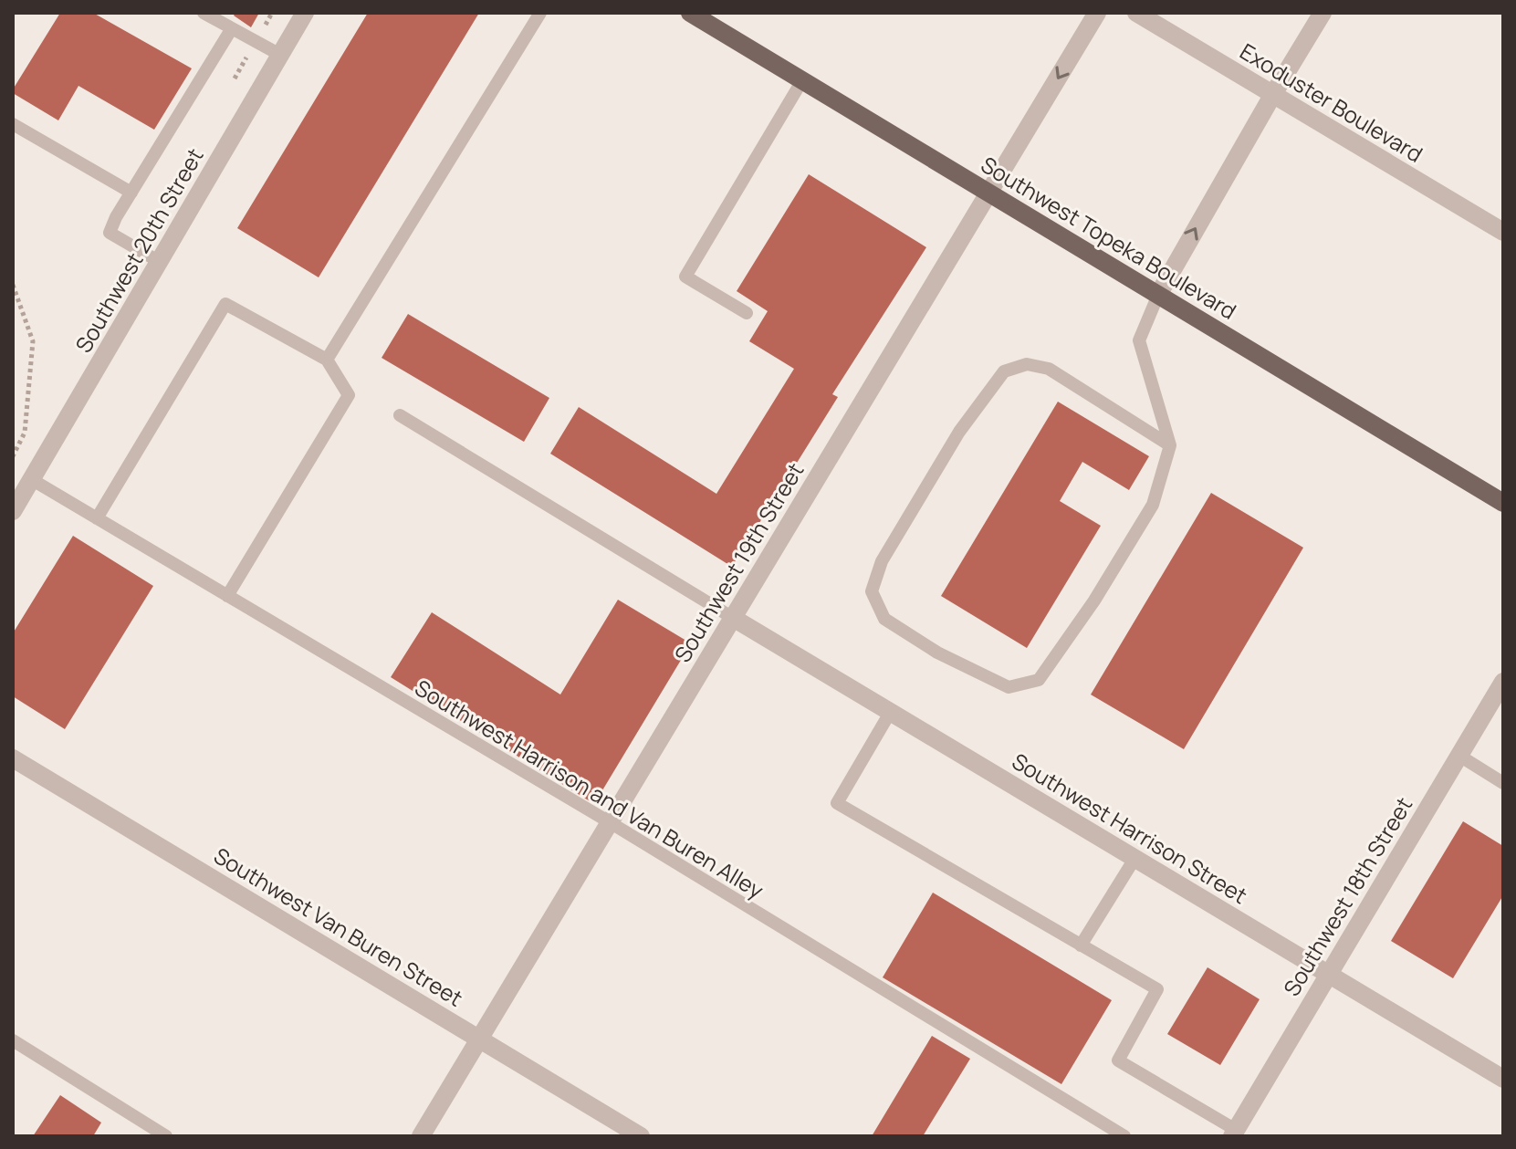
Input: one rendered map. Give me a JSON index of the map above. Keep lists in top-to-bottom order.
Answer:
{
  "streets": {
    "main road": ["Southwest Topeka Boulevard"],
    "street": [
      "Exoduster Boulevard",
      "Southwest 20th Street",
      "Southwest 19th Street",
      "Southwest Harrison Street",
      "Southwest 18th Street",
      "Southwest Van Buren Street"
    ],
    "lane": ["Southwest Harrison and Van Buren Alley"]
  },
  "crossings": [
    ["Southwest Topeka Boulevard", "Southwest 19th Street"],
    ["Southwest 20th Street", "Southwest Harrison and Van Buren Alley"],
    ["Southwest 19th Street", "Southwest Harrison and Van Buren Alley"],
    ["Southwest 19th Street", "Southwest Harrison Street"],
    ["Southwest 19th Street", "Southwest Van Buren Street"],
    ["Southwest Harrison Street", "Southwest 18th Street"]
  ]
}
